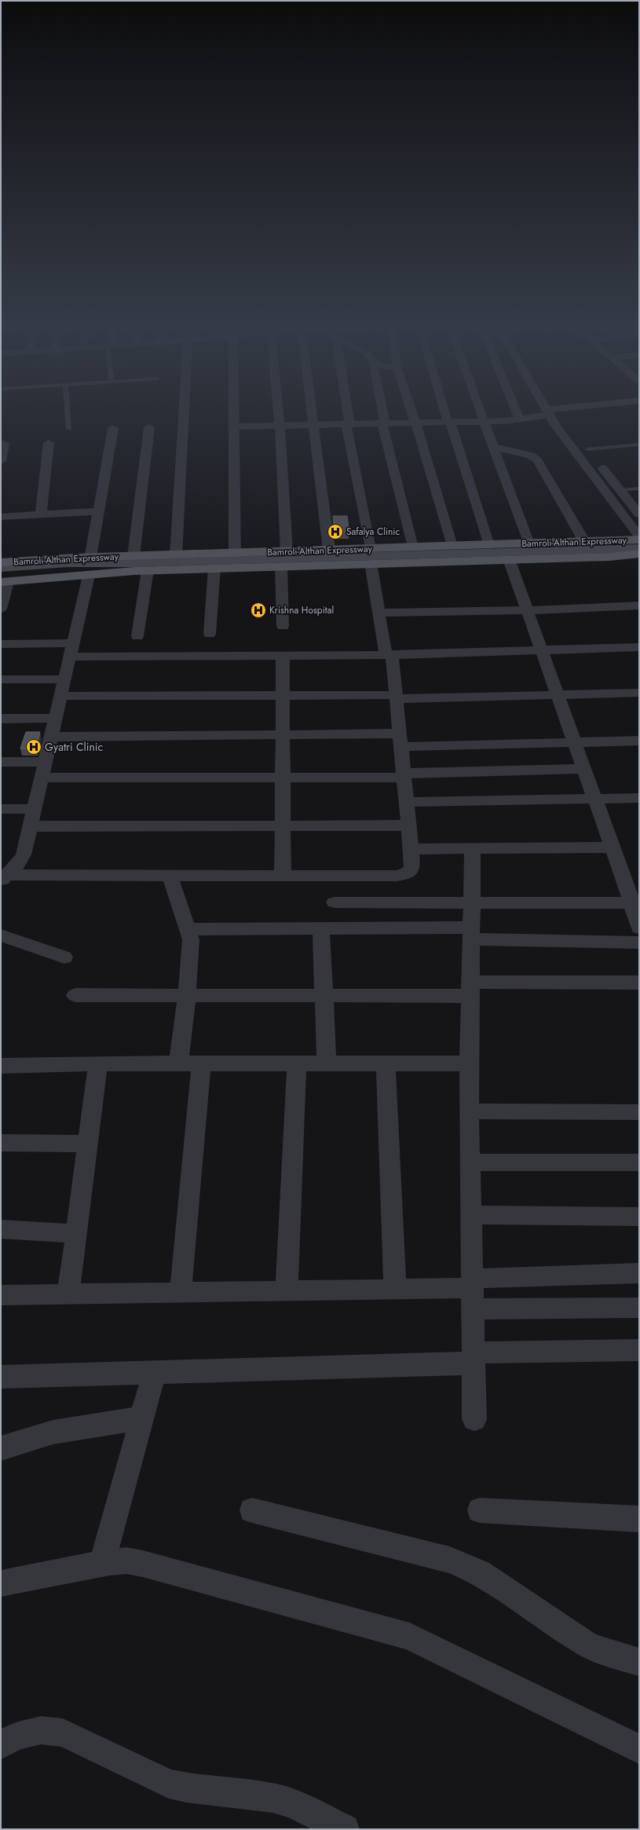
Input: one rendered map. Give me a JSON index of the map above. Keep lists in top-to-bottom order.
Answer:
{
  "streets": {
    "main road": ["Bamroli-Althan Expressway"]
  },
  "places": {
    "hospital": ["Safalya Clinic", "Krishna Hospital", "Gyatri Clinic"]
  }
}
